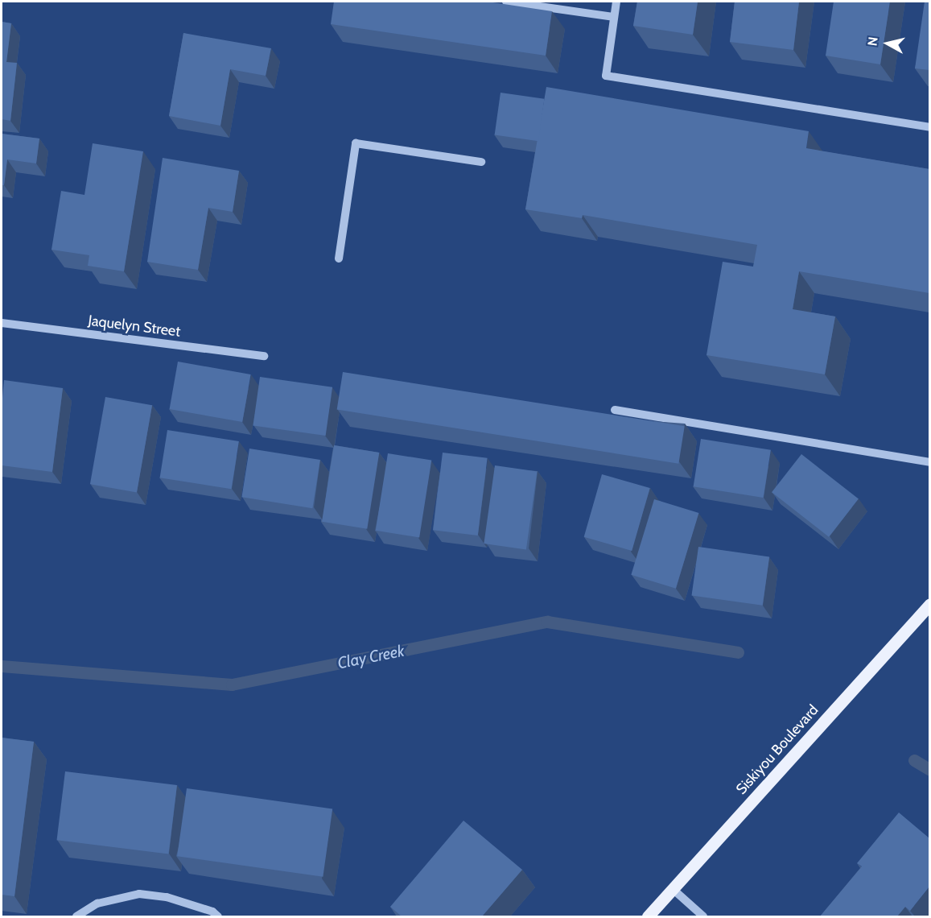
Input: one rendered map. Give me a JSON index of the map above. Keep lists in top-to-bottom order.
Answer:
{
  "streets": {
    "main road": ["Siskiyou Boulevard"],
    "street": ["Jaquelyn Street"]
  },
  "water": ["Clay Creek"],
  "north": "left"
}
